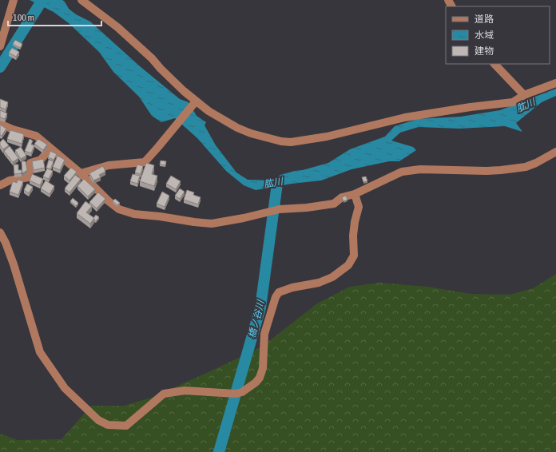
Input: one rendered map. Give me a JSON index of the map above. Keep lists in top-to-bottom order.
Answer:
{
  "water": ["肱川", "橋ノ谷川"],
  "legend": ["道路", "水域", "建物"],
  "scale_bar": "100 m"
}
